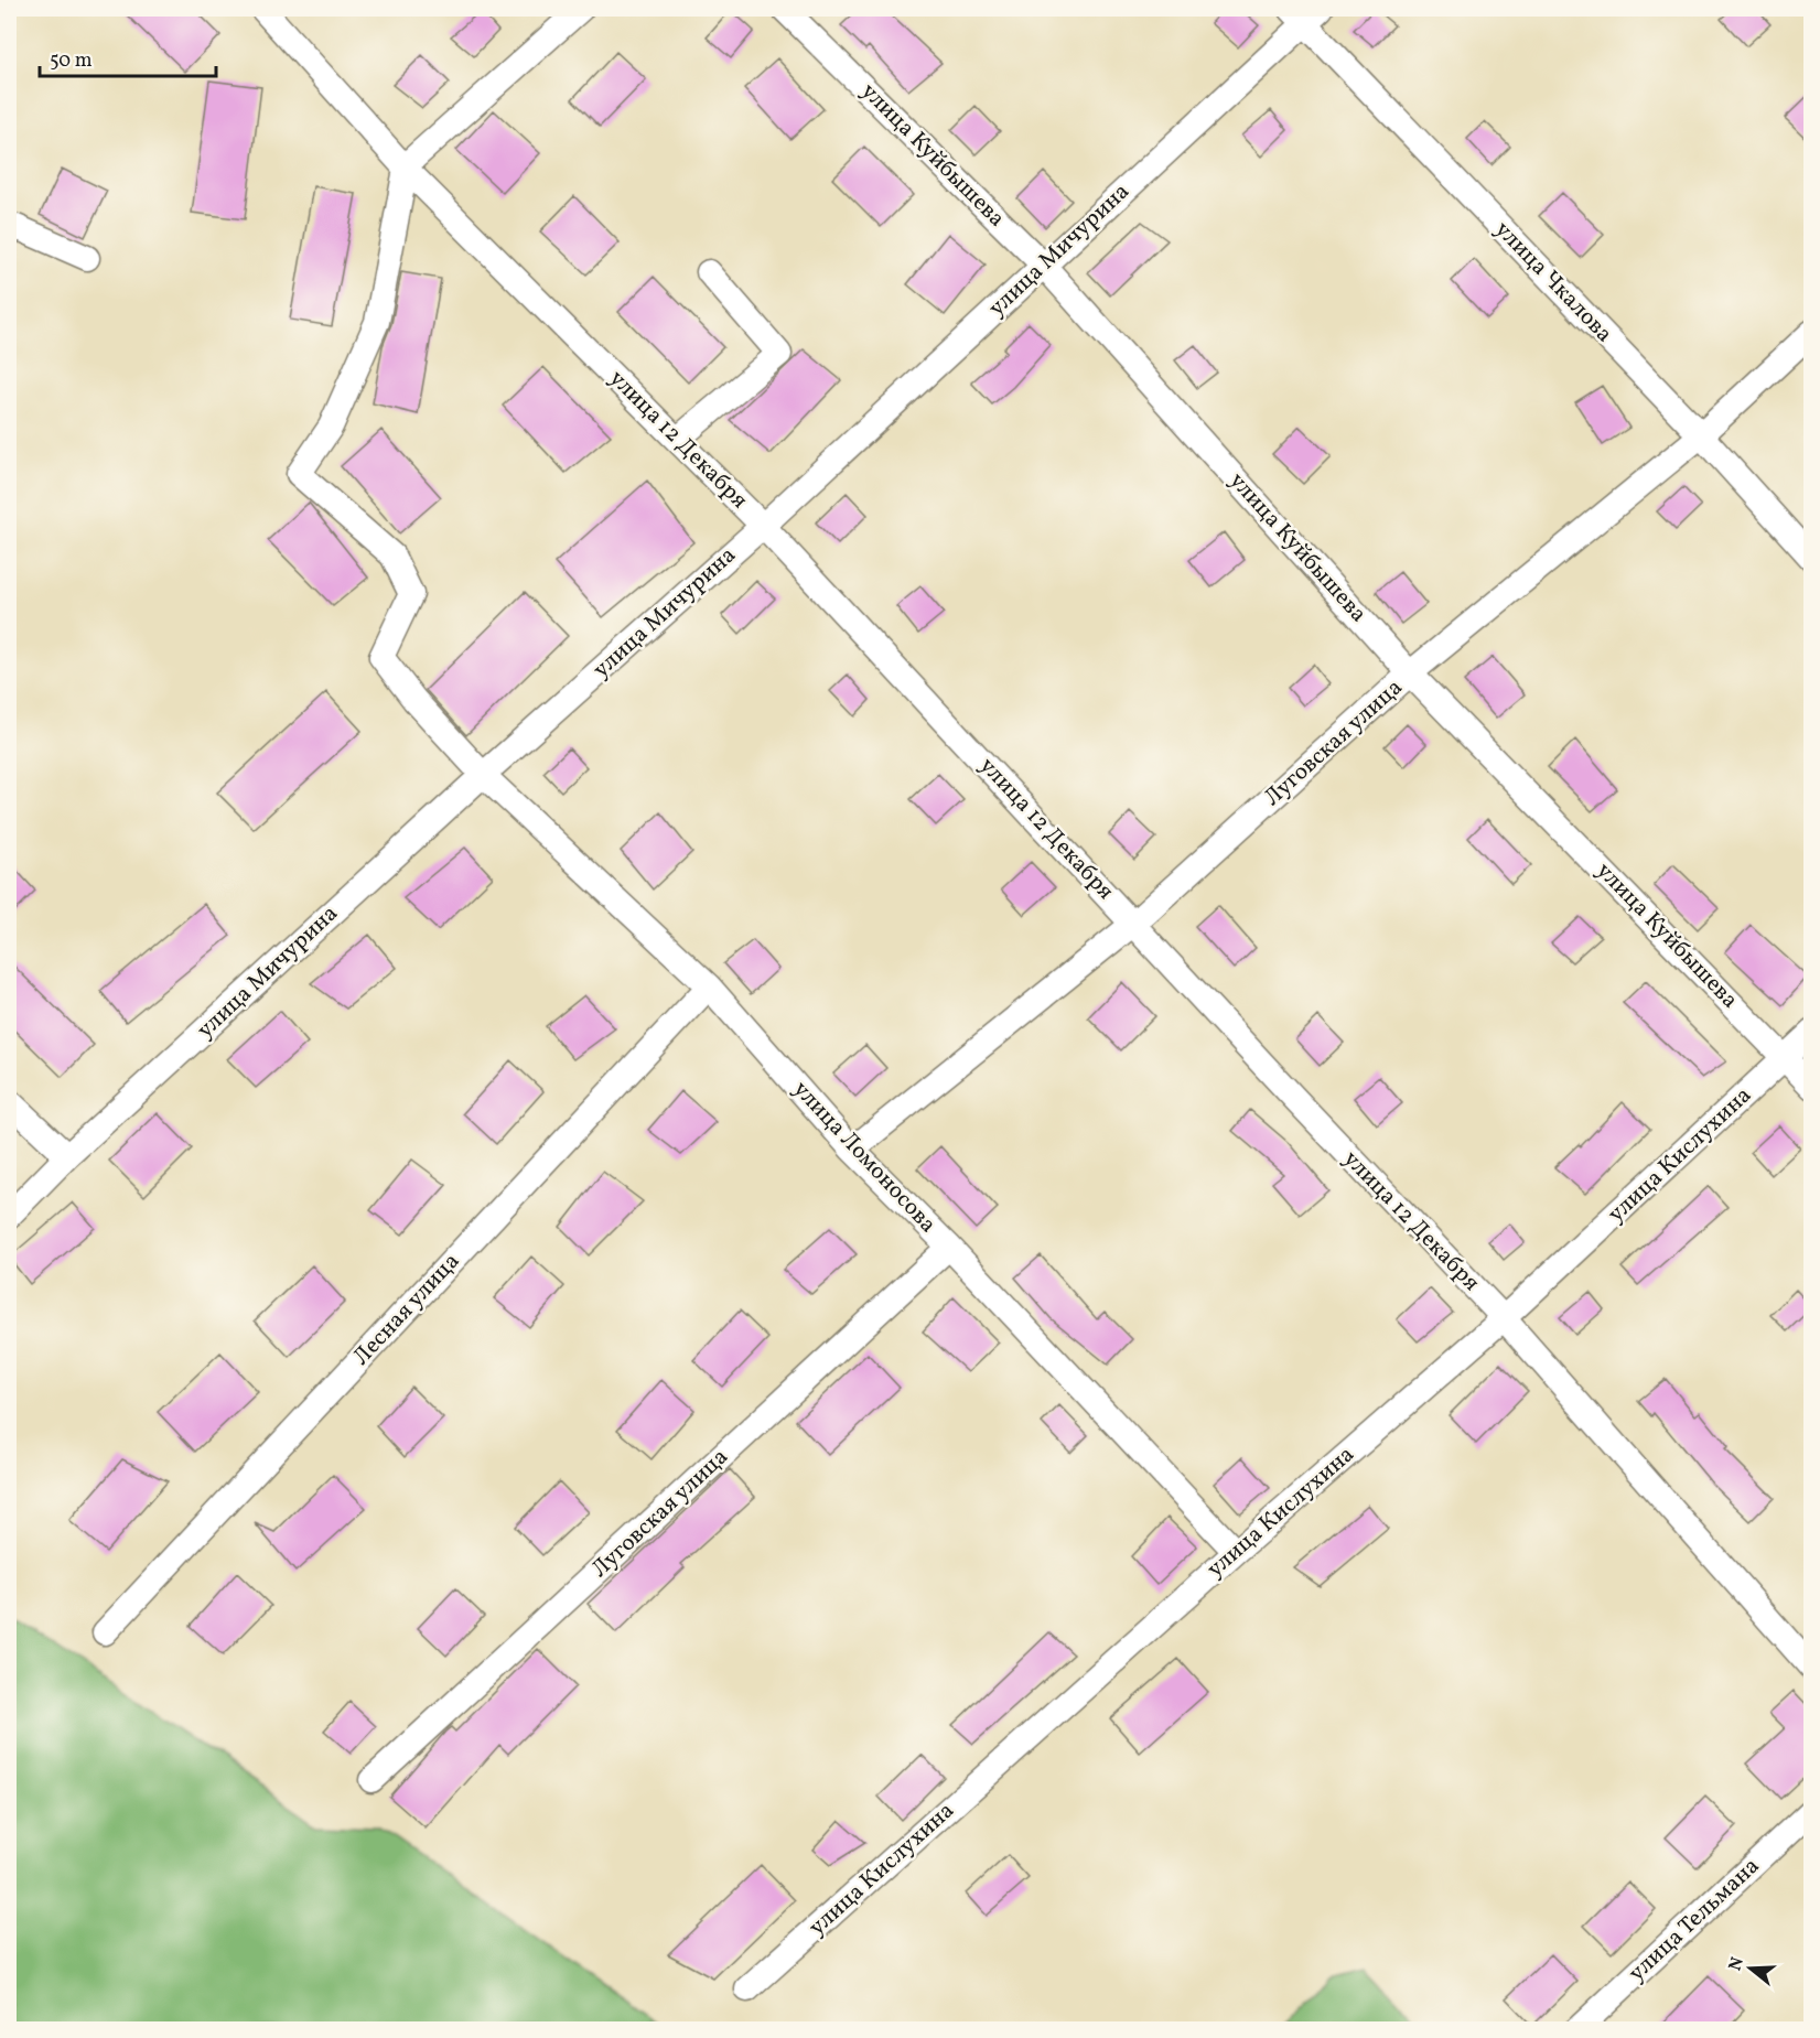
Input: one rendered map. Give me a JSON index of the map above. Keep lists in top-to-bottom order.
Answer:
{
  "streets": {
    "street": [
      "улица Куйбышева",
      "улица Мичурина",
      "улица Чкалова",
      "улица 12 Декабря",
      "Луговская улица",
      "улица Кислухина",
      "улица Ломоносова",
      "Лесная улица",
      "улица Тельмана"
    ]
  },
  "crossings": [
    ["улица Куйбышева", "улица Мичурина"],
    ["улица Куйбышева", "Луговская улица"],
    ["улица Куйбышева", "улица Кислухина"],
    ["улица Мичурина", "улица Чкалова"],
    ["улица Мичурина", "улица 12 Декабря"],
    ["улица Мичурина", "улица Ломоносова"],
    ["улица Чкалова", "Луговская улица"],
    ["улица 12 Декабря", "Луговская улица"],
    ["улица 12 Декабря", "улица Кислухина"],
    ["улица 12 Декабря", "улица Ломоносова"],
    ["Луговская улица", "улица Ломоносова"],
    ["улица Кислухина", "улица Ломоносова"],
    ["улица Ломоносова", "Лесная улица"]
  ],
  "scale_bar": "50 m",
  "north": "left"
}
